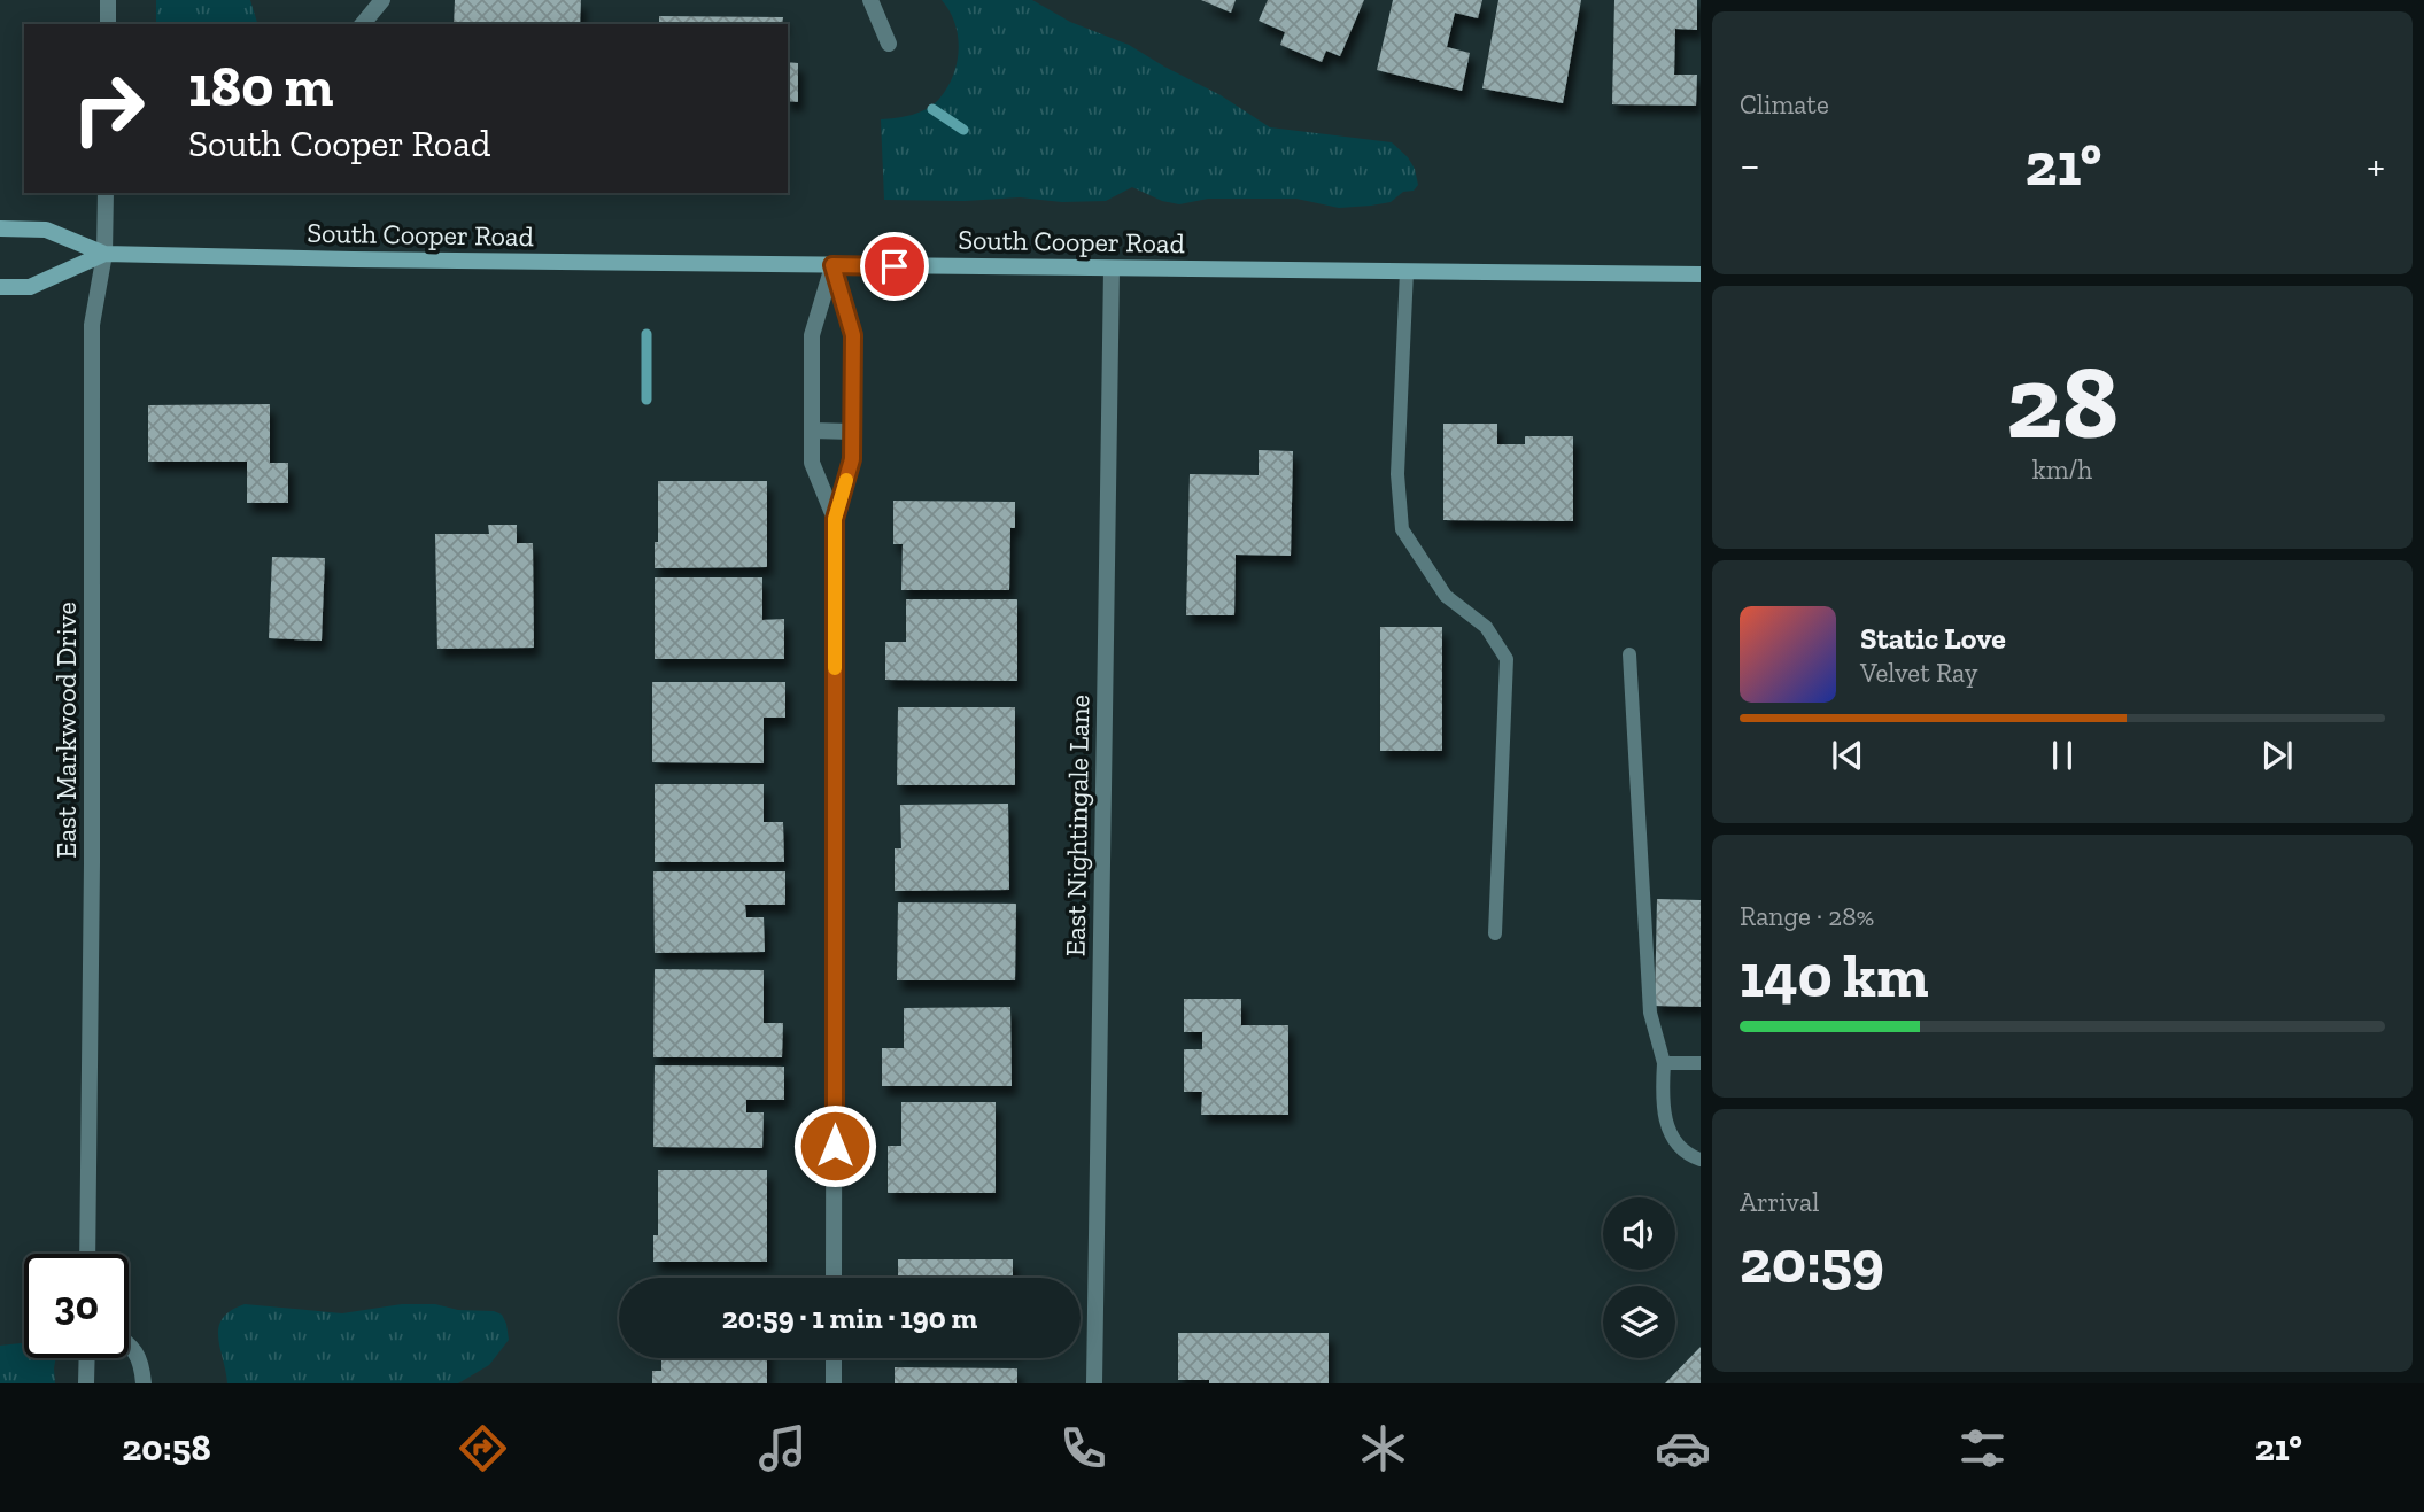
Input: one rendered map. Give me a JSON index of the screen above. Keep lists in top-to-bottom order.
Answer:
{
  "streets": {
    "main road": ["South Cooper Road"],
    "street": ["East Markwood Drive", "East Nightingale Lane"]
  },
  "crossings": [
    ["South Cooper Road", "East Markwood Drive"],
    ["South Cooper Road", "East Nightingale Lane"]
  ],
  "page": {
    "tile": [
      "Climate",
      ["28", "km/h"],
      ["Range · 28%", "140 km"],
      ["Arrival", "20:59"]
    ],
    "turn": ["180 m", "South Cooper Road"],
    "heat": ["−", "21°", "+"],
    "song": ["Static Love", "Velvet Ray"],
    "limit": "30",
    "trip": "20:59 · 1 min · 190 m",
    "tabs": ["20:58", "21°"]
  }
}
